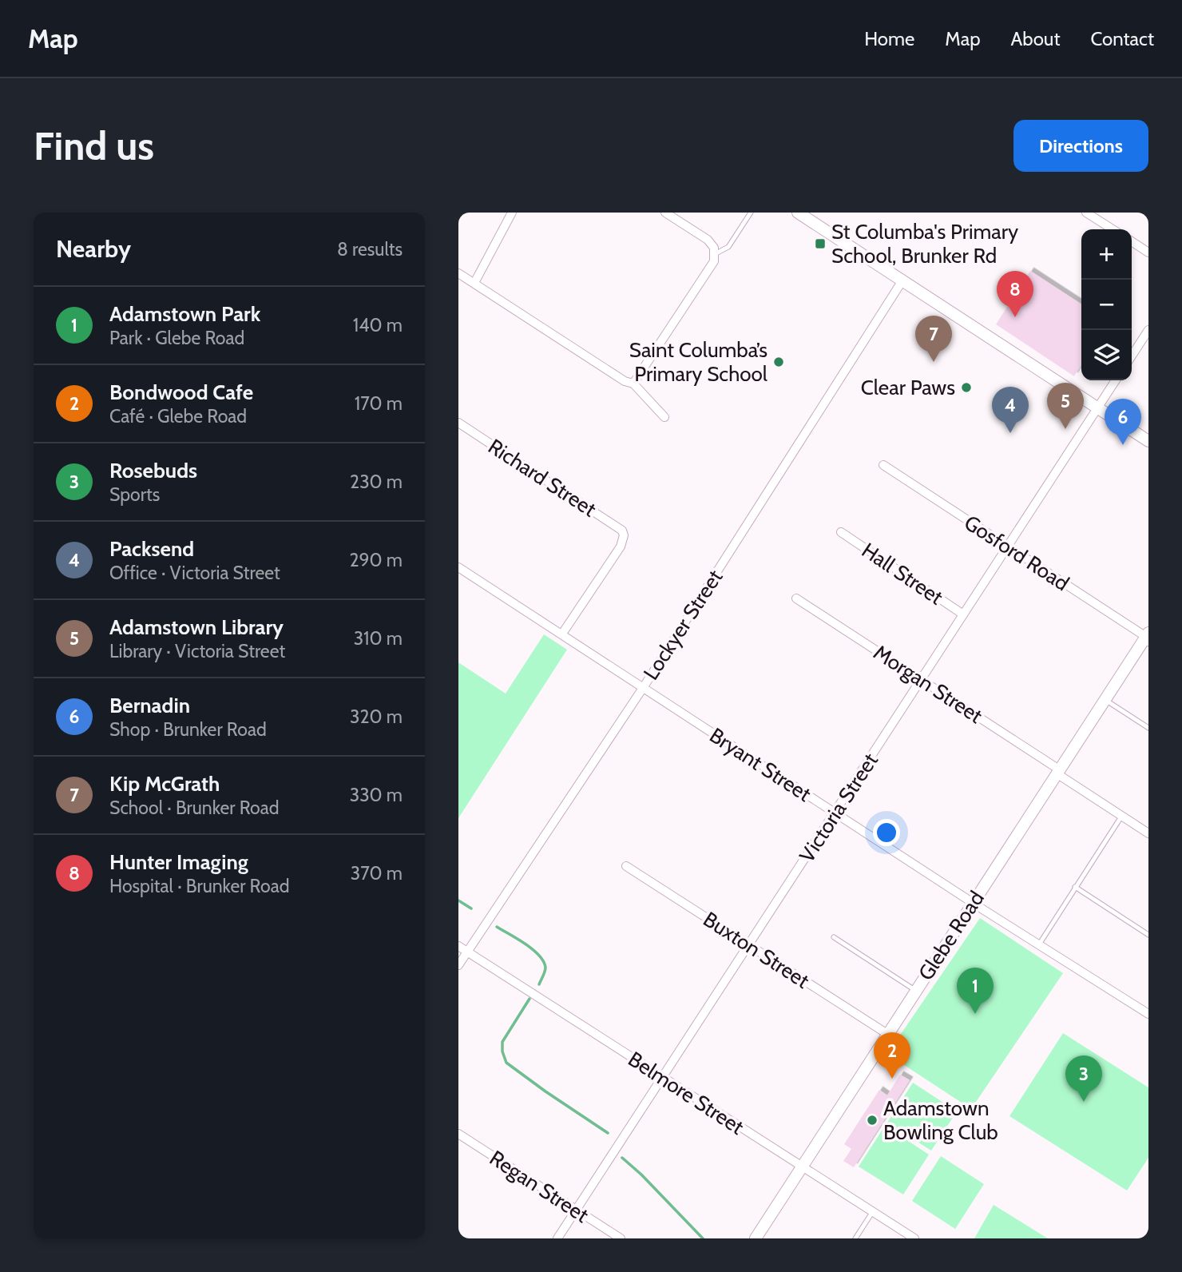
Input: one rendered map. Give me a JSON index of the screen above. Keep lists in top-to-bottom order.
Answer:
{
  "streets": {
    "main road": ["Glebe Road"],
    "street": [
      "Richard Street",
      "Gosford Road",
      "Hall Street",
      "Lockyer Street",
      "Morgan Street",
      "Bryant Street",
      "Victoria Street",
      "Buxton Street",
      "Belmore Street",
      "Regan Street"
    ]
  },
  "crossings": [
    ["Richard Street", "Bryant Street"],
    ["Gosford Road", "Victoria Street"],
    ["Gosford Road", "Glebe Road"],
    ["Hall Street", "Victoria Street"],
    ["Lockyer Street", "Bryant Street"],
    ["Lockyer Street", "Belmore Street"],
    ["Morgan Street", "Victoria Street"],
    ["Morgan Street", "Glebe Road"],
    ["Bryant Street", "Victoria Street"],
    ["Bryant Street", "Glebe Road"],
    ["Victoria Street", "Buxton Street"],
    ["Victoria Street", "Belmore Street"],
    ["Victoria Street", "Regan Street"],
    ["Glebe Road", "Buxton Street"],
    ["Glebe Road", "Belmore Street"]
  ],
  "places": {
    "transit": ["St Columba's Primary School, Brunker Rd"],
    "other": ["Saint Columba’s Primary School", "Clear Paws", "Adamstown Bowling Club"]
  },
  "page": {
    "header": "Map",
    "nav": [
      "Home",
      "Map",
      "About",
      "Contact"
    ],
    "buttons": "Directions",
    "title": "Find us",
    "heading": ["Nearby", "8 results"],
    "map_buttons": ["+", "−"],
    "pins": [
      "8",
      "7",
      "5",
      "4",
      "6",
      "1",
      "2",
      "3"
    ],
    "list": [
      {
        "mark": "1",
        "name": "Adamstown Park",
        "note": "Park · Glebe Road",
        "value": "140 m"
      },
      {
        "mark": "2",
        "name": "Bondwood Cafe",
        "note": "Café · Glebe Road",
        "value": "170 m"
      },
      {
        "mark": "3",
        "name": "Rosebuds",
        "note": "Sports",
        "value": "230 m"
      },
      {
        "mark": "4",
        "name": "Packsend",
        "note": "Office · Victoria Street",
        "value": "290 m"
      },
      {
        "mark": "5",
        "name": "Adamstown Library",
        "note": "Library · Victoria Street",
        "value": "310 m"
      },
      {
        "mark": "6",
        "name": "Bernadin",
        "note": "Shop · Brunker Road",
        "value": "320 m"
      },
      {
        "mark": "7",
        "name": "Kip McGrath",
        "note": "School · Brunker Road",
        "value": "330 m"
      },
      {
        "mark": "8",
        "name": "Hunter Imaging",
        "note": "Hospital · Brunker Road",
        "value": "370 m"
      }
    ]
  }
}
